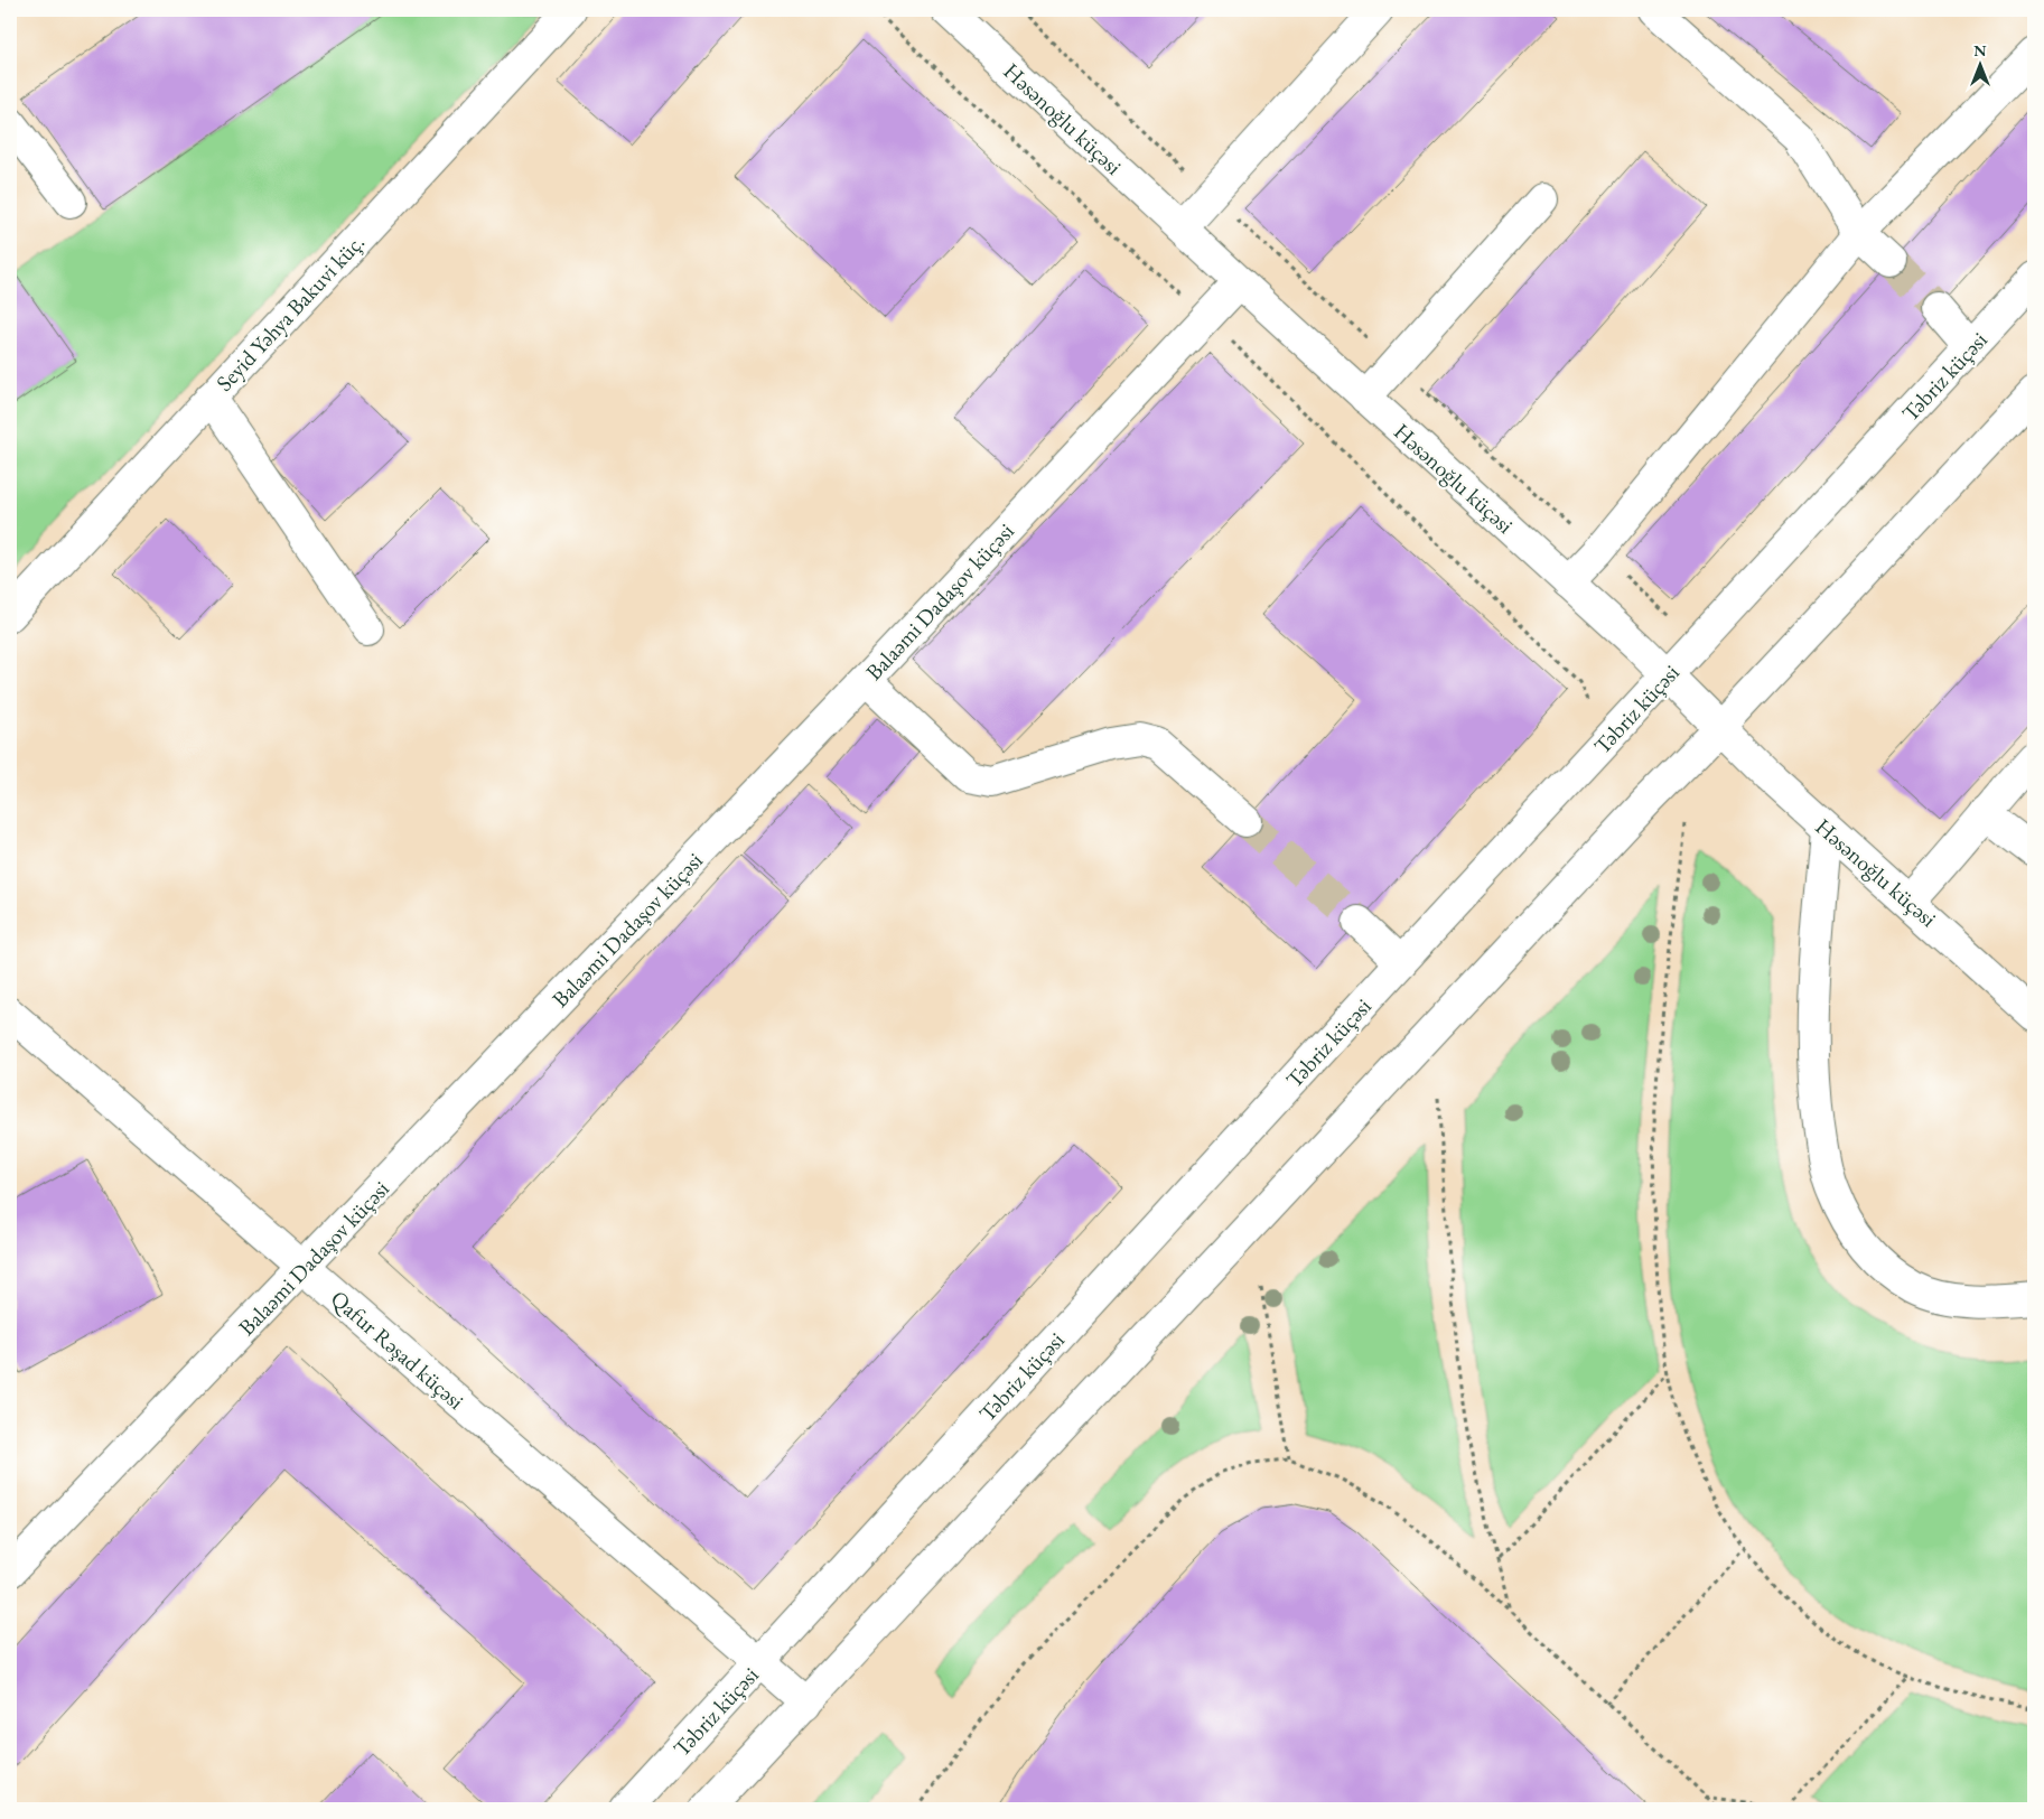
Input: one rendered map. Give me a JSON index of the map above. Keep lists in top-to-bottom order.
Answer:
{
  "streets": {
    "street": [
      "Həsənoğlu küçəsi",
      "Seyid Yəhya Bakuvi küç.",
      "Təbriz küçəsi",
      "Balaəmi Dadaşov küçəsi",
      "Qafur Rəşad küçəsi"
    ]
  },
  "crossings": [
    ["Həsənoğlu küçəsi", "Təbriz küçəsi"],
    ["Həsənoğlu küçəsi", "Balaəmi Dadaşov küçəsi"],
    ["Təbriz küçəsi", "Qafur Rəşad küçəsi"],
    ["Balaəmi Dadaşov küçəsi", "Qafur Rəşad küçəsi"]
  ],
  "north": "top"
}
